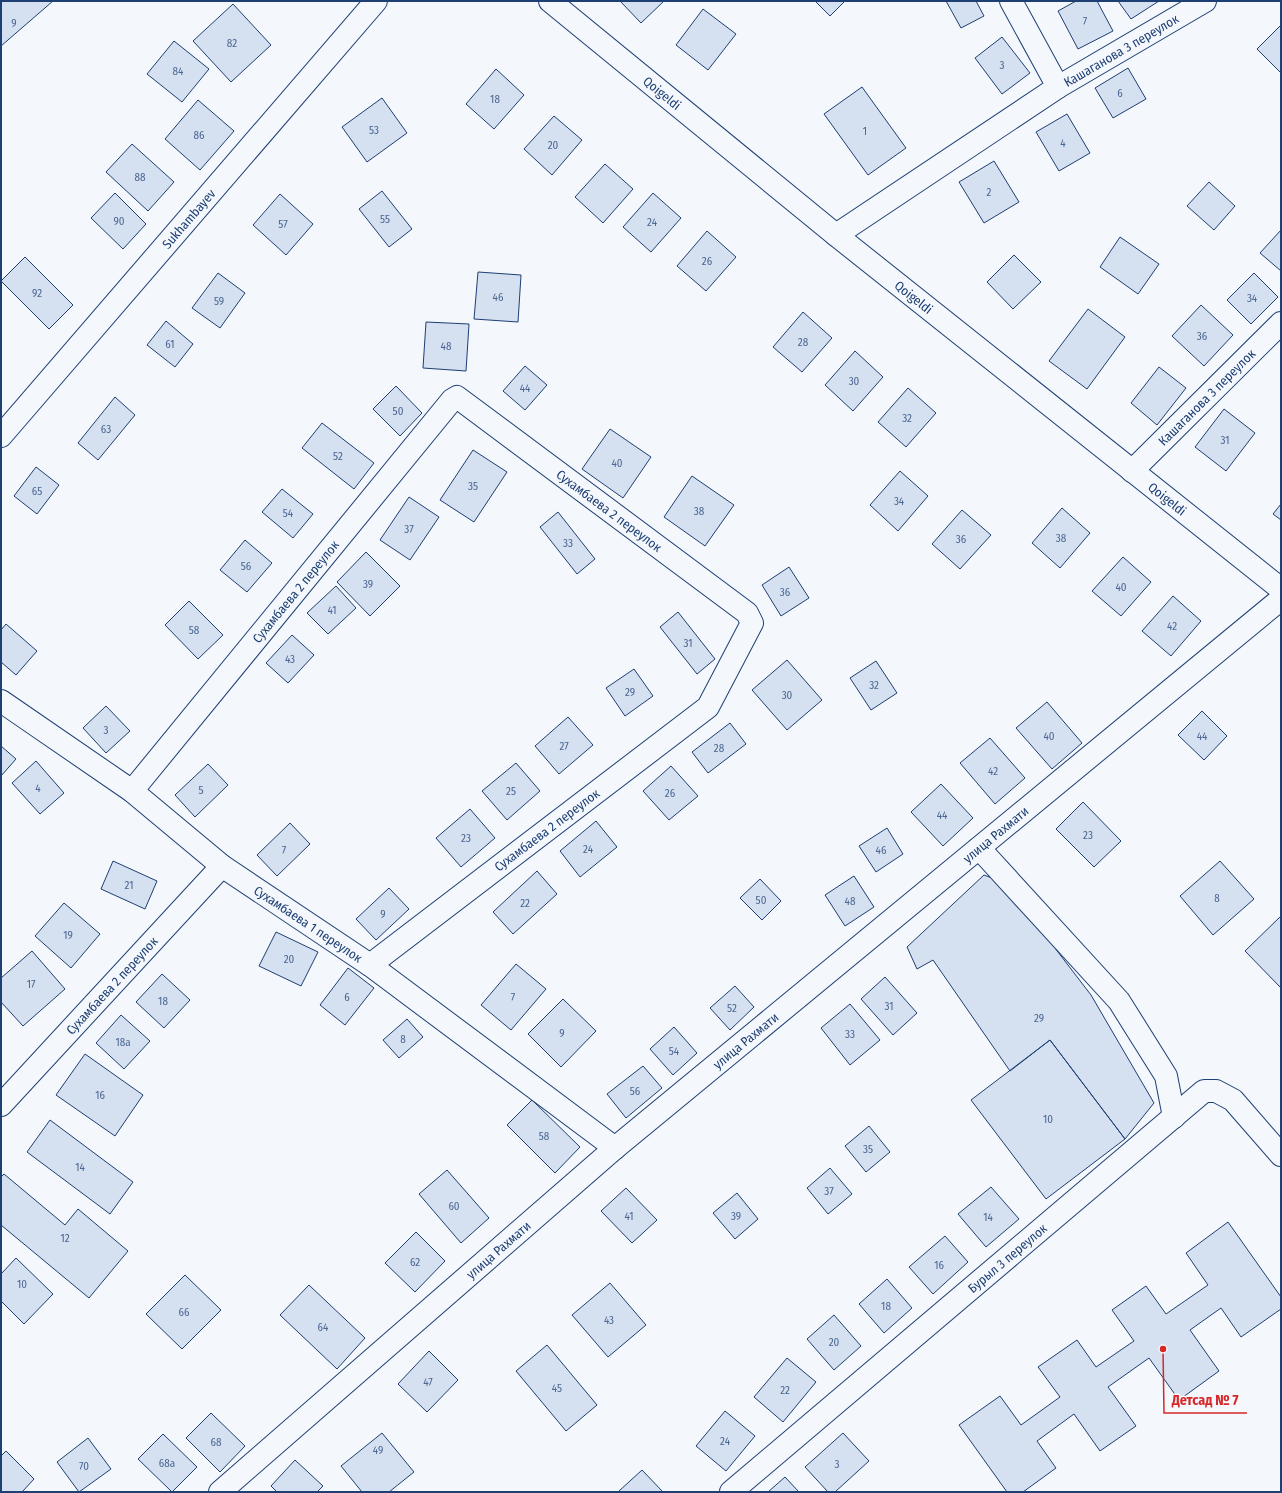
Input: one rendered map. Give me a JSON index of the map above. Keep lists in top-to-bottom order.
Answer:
{
  "streets": {
    "street": [
      "Кашаганова 3 переулок",
      "Qoigeldi",
      "Sukhambayev",
      "Сухамбаева 2 переулок",
      "улица Рахмати",
      "Сухамбаева 1 переулок",
      "Бурыл 3 переулок"
    ]
  },
  "crossings": [
    ["Кашаганова 3 переулок", "Qoigeldi"],
    ["Сухамбаева 2 переулок", "Сухамбаева 1 переулок"],
    ["улица Рахмати", "Сухамбаева 1 переулок"]
  ],
  "places": ["Детсад № 7"],
  "house_numbers": [
    "7",
    "9",
    "82",
    "3",
    "84",
    "6",
    "18",
    "53",
    "1",
    "86",
    "4",
    "20",
    "88",
    "2",
    "55",
    "90",
    "24",
    "57",
    "26",
    "92",
    "46",
    "34",
    "59",
    "36",
    "28",
    "61",
    "48",
    "30",
    "44",
    "50",
    "32",
    "63",
    "31",
    "52",
    "40",
    "35",
    "65",
    "34",
    "38",
    "54",
    "37",
    "38",
    "36",
    "33",
    "56",
    "39",
    "40",
    "36",
    "41",
    "42",
    "58",
    "31",
    "43",
    "32",
    "29",
    "30",
    "3",
    "40",
    "44",
    "27",
    "28",
    "42",
    "4",
    "5",
    "25",
    "26",
    "44",
    "23",
    "23",
    "24",
    "7",
    "46",
    "21",
    "8",
    "50",
    "48",
    "22",
    "9",
    "19",
    "20",
    "17",
    "6",
    "7",
    "18",
    "31",
    "52",
    "29",
    "9",
    "33",
    "8",
    "18а",
    "54",
    "56",
    "16",
    "10",
    "58",
    "35",
    "14",
    "37",
    "60",
    "41",
    "39",
    "14",
    "12",
    "62",
    "16",
    "10",
    "18",
    "66",
    "43",
    "64",
    "20",
    "47",
    "45",
    "22",
    "24",
    "68",
    "49",
    "68а",
    "3",
    "70"
  ]
}
